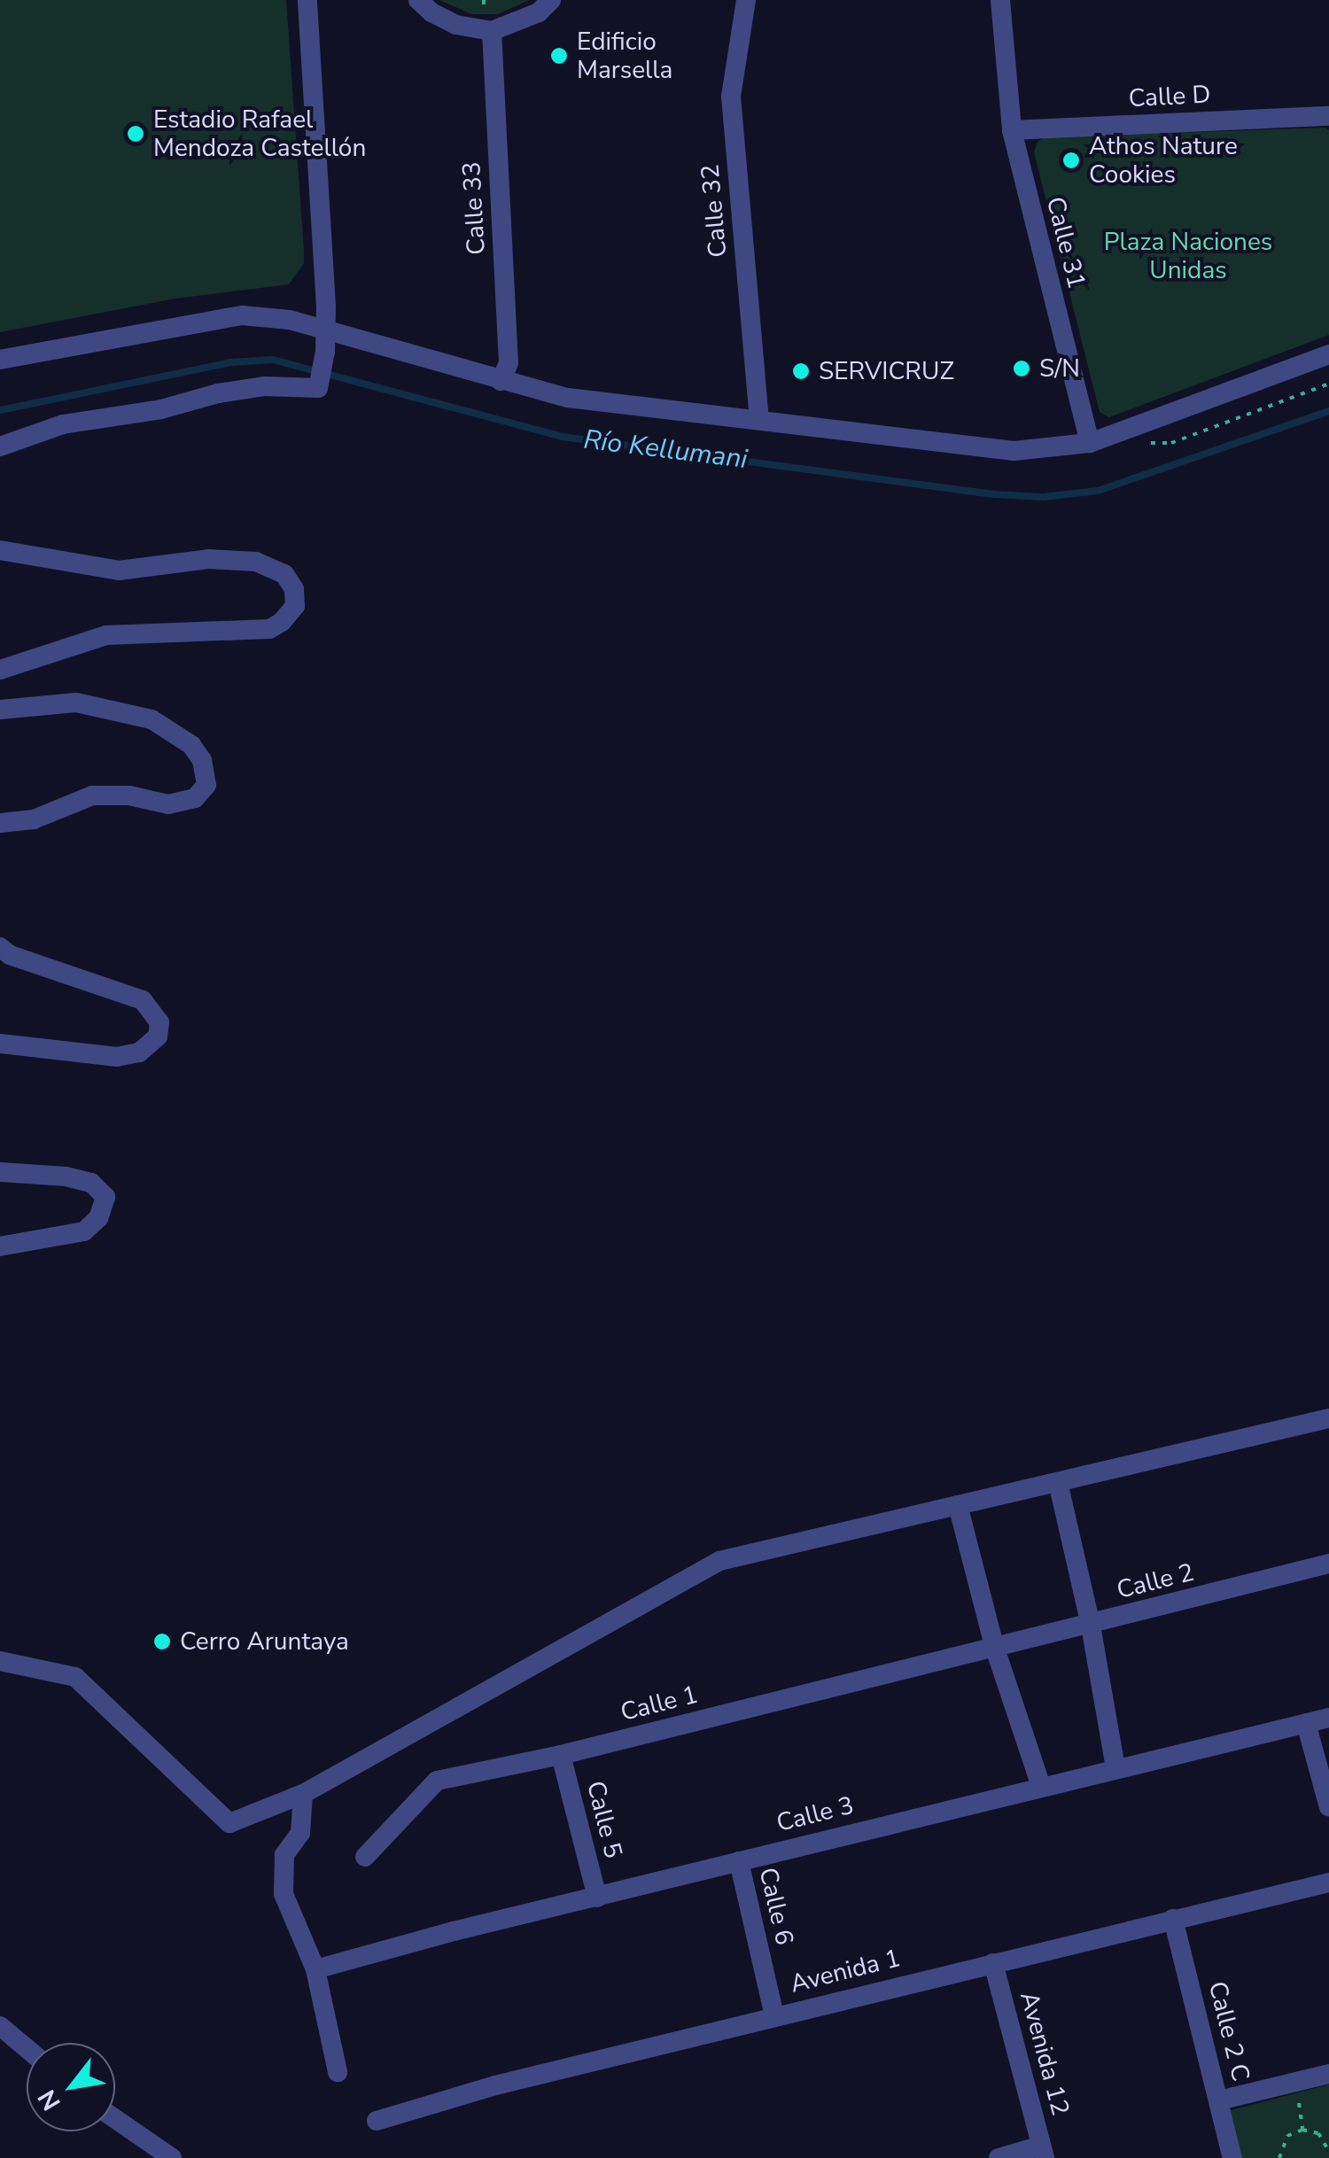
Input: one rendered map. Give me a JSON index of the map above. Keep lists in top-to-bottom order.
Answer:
{
  "streets": {
    "street": [
      "Calle D",
      "Calle 33",
      "Calle 32",
      "Calle 31",
      "Calle 2",
      "Calle 1",
      "Calle 3",
      "Calle 5",
      "Calle 6",
      "Avenida 1",
      "Calle 2 C",
      "Avenida 12"
    ]
  },
  "crossings": [
    ["Calle D", "Calle 31"],
    ["Calle 2", "Calle 1"],
    ["Calle 1", "Calle 5"],
    ["Calle 3", "Calle 5"],
    ["Calle 3", "Calle 6"],
    ["Calle 6", "Avenida 1"],
    ["Avenida 1", "Calle 2 C"],
    ["Avenida 1", "Avenida 12"]
  ],
  "water": ["Río Kellumani"],
  "parks": ["Plaza Naciones Unidas"],
  "places": [
    "Edificio Marsella",
    "Estadio Rafael Mendoza Castellón",
    "Athos Nature Cookies",
    "S/N",
    "SERVICRUZ",
    "Cerro Aruntaya"
  ],
  "north": "bottom left"
}
